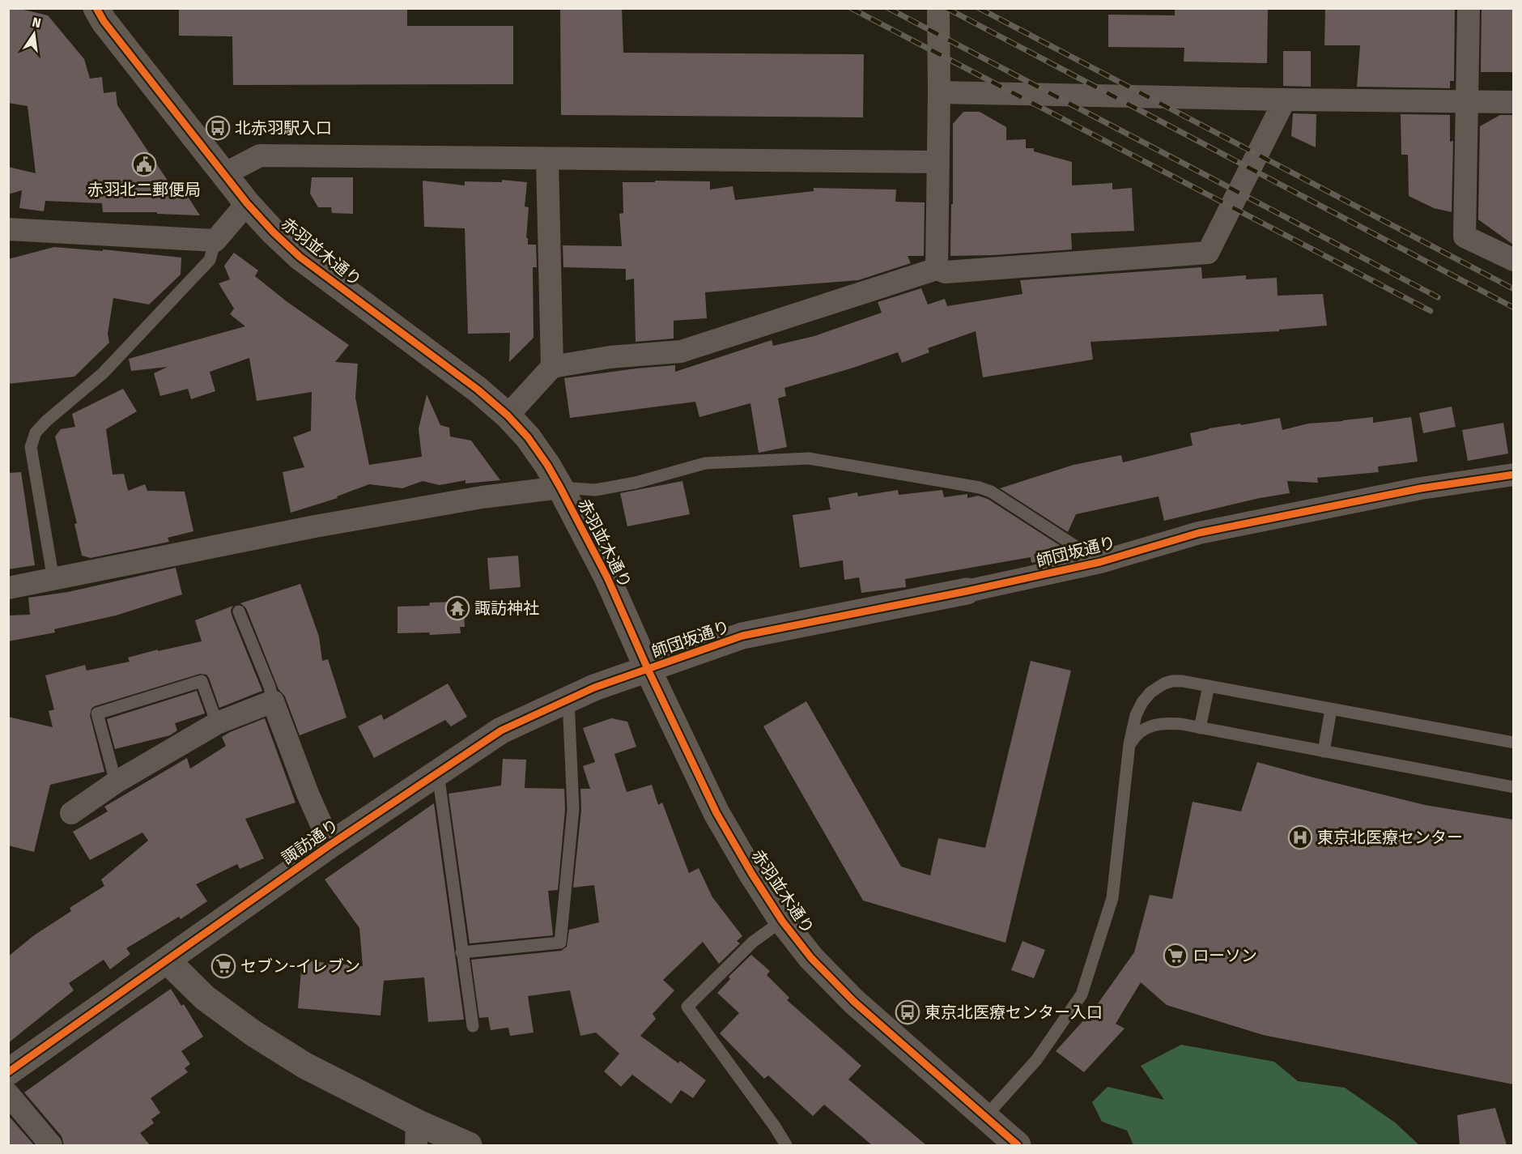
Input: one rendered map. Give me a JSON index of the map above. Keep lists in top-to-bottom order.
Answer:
{
  "streets": {
    "street": ["赤羽並木通り", "師団坂通り", "諏訪通り"]
  },
  "crossings": [
    ["赤羽並木通り", "師団坂通り"],
    ["赤羽並木通り", "諏訪通り"],
    ["師団坂通り", "諏訪通り"]
  ],
  "places": {
    "bus stop": ["北赤羽駅入口", "東京北医療センター入口"],
    "public building": ["赤羽北二郵便局"],
    "temple": ["諏訪神社"],
    "hospital": ["東京北医療センター"],
    "supermarket": ["ローソン", "セブン-イレブン"]
  },
  "north": "top"
}
